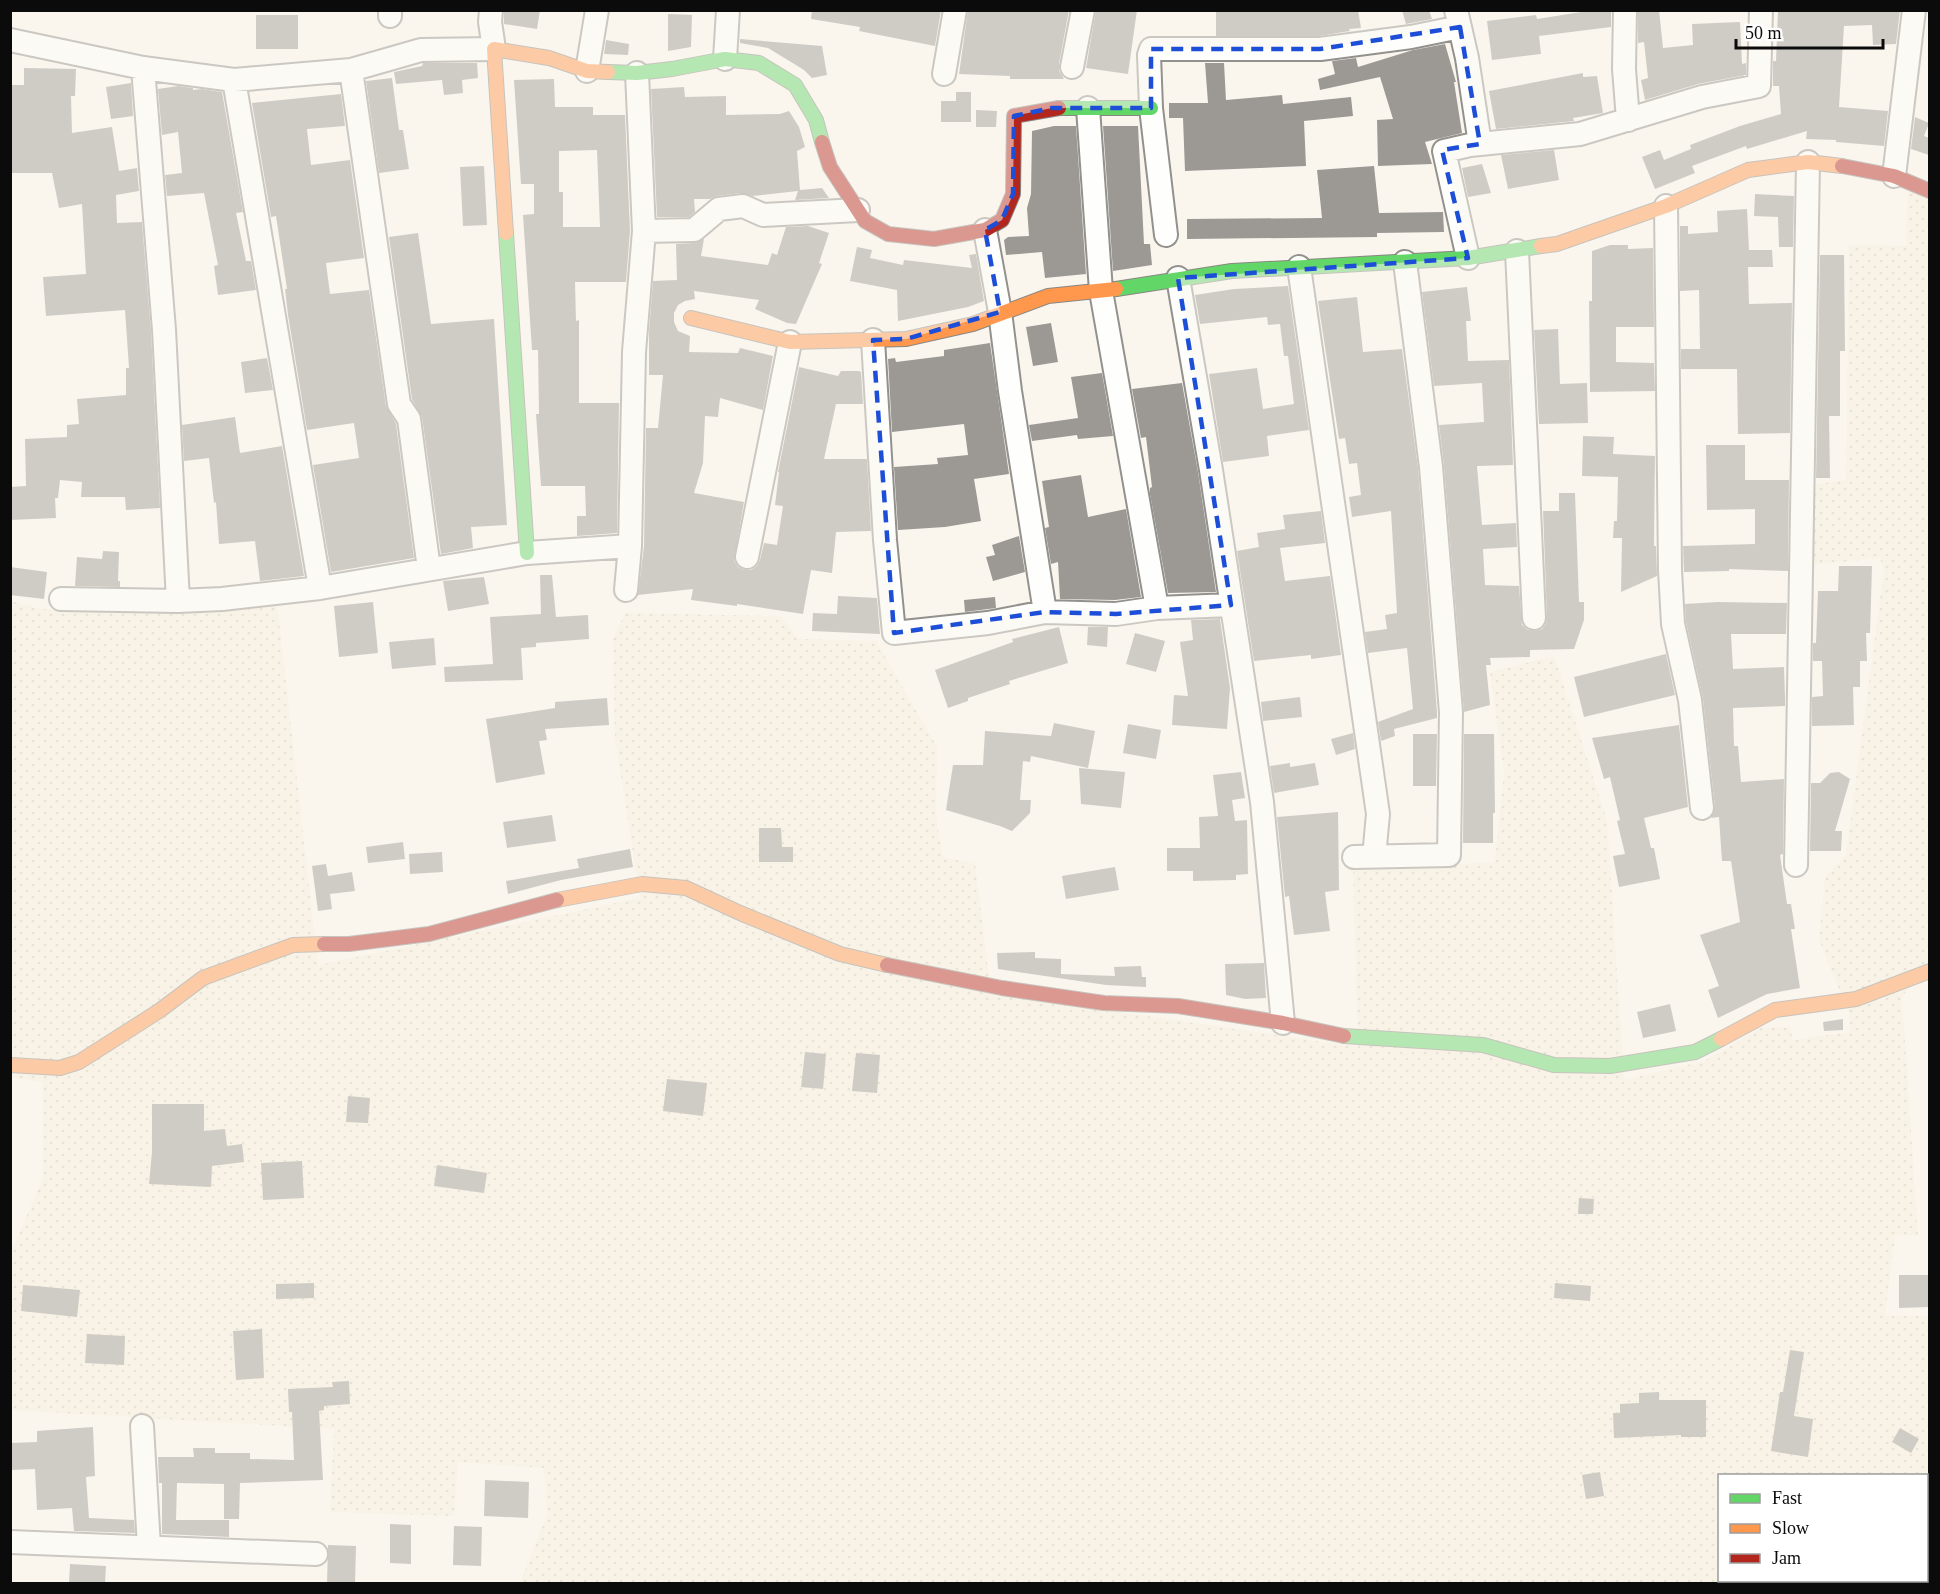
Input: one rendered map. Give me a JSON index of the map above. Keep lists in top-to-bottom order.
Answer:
{
  "legend": ["Fast", "Slow", "Jam"],
  "scale_bar": "50 m"
}
